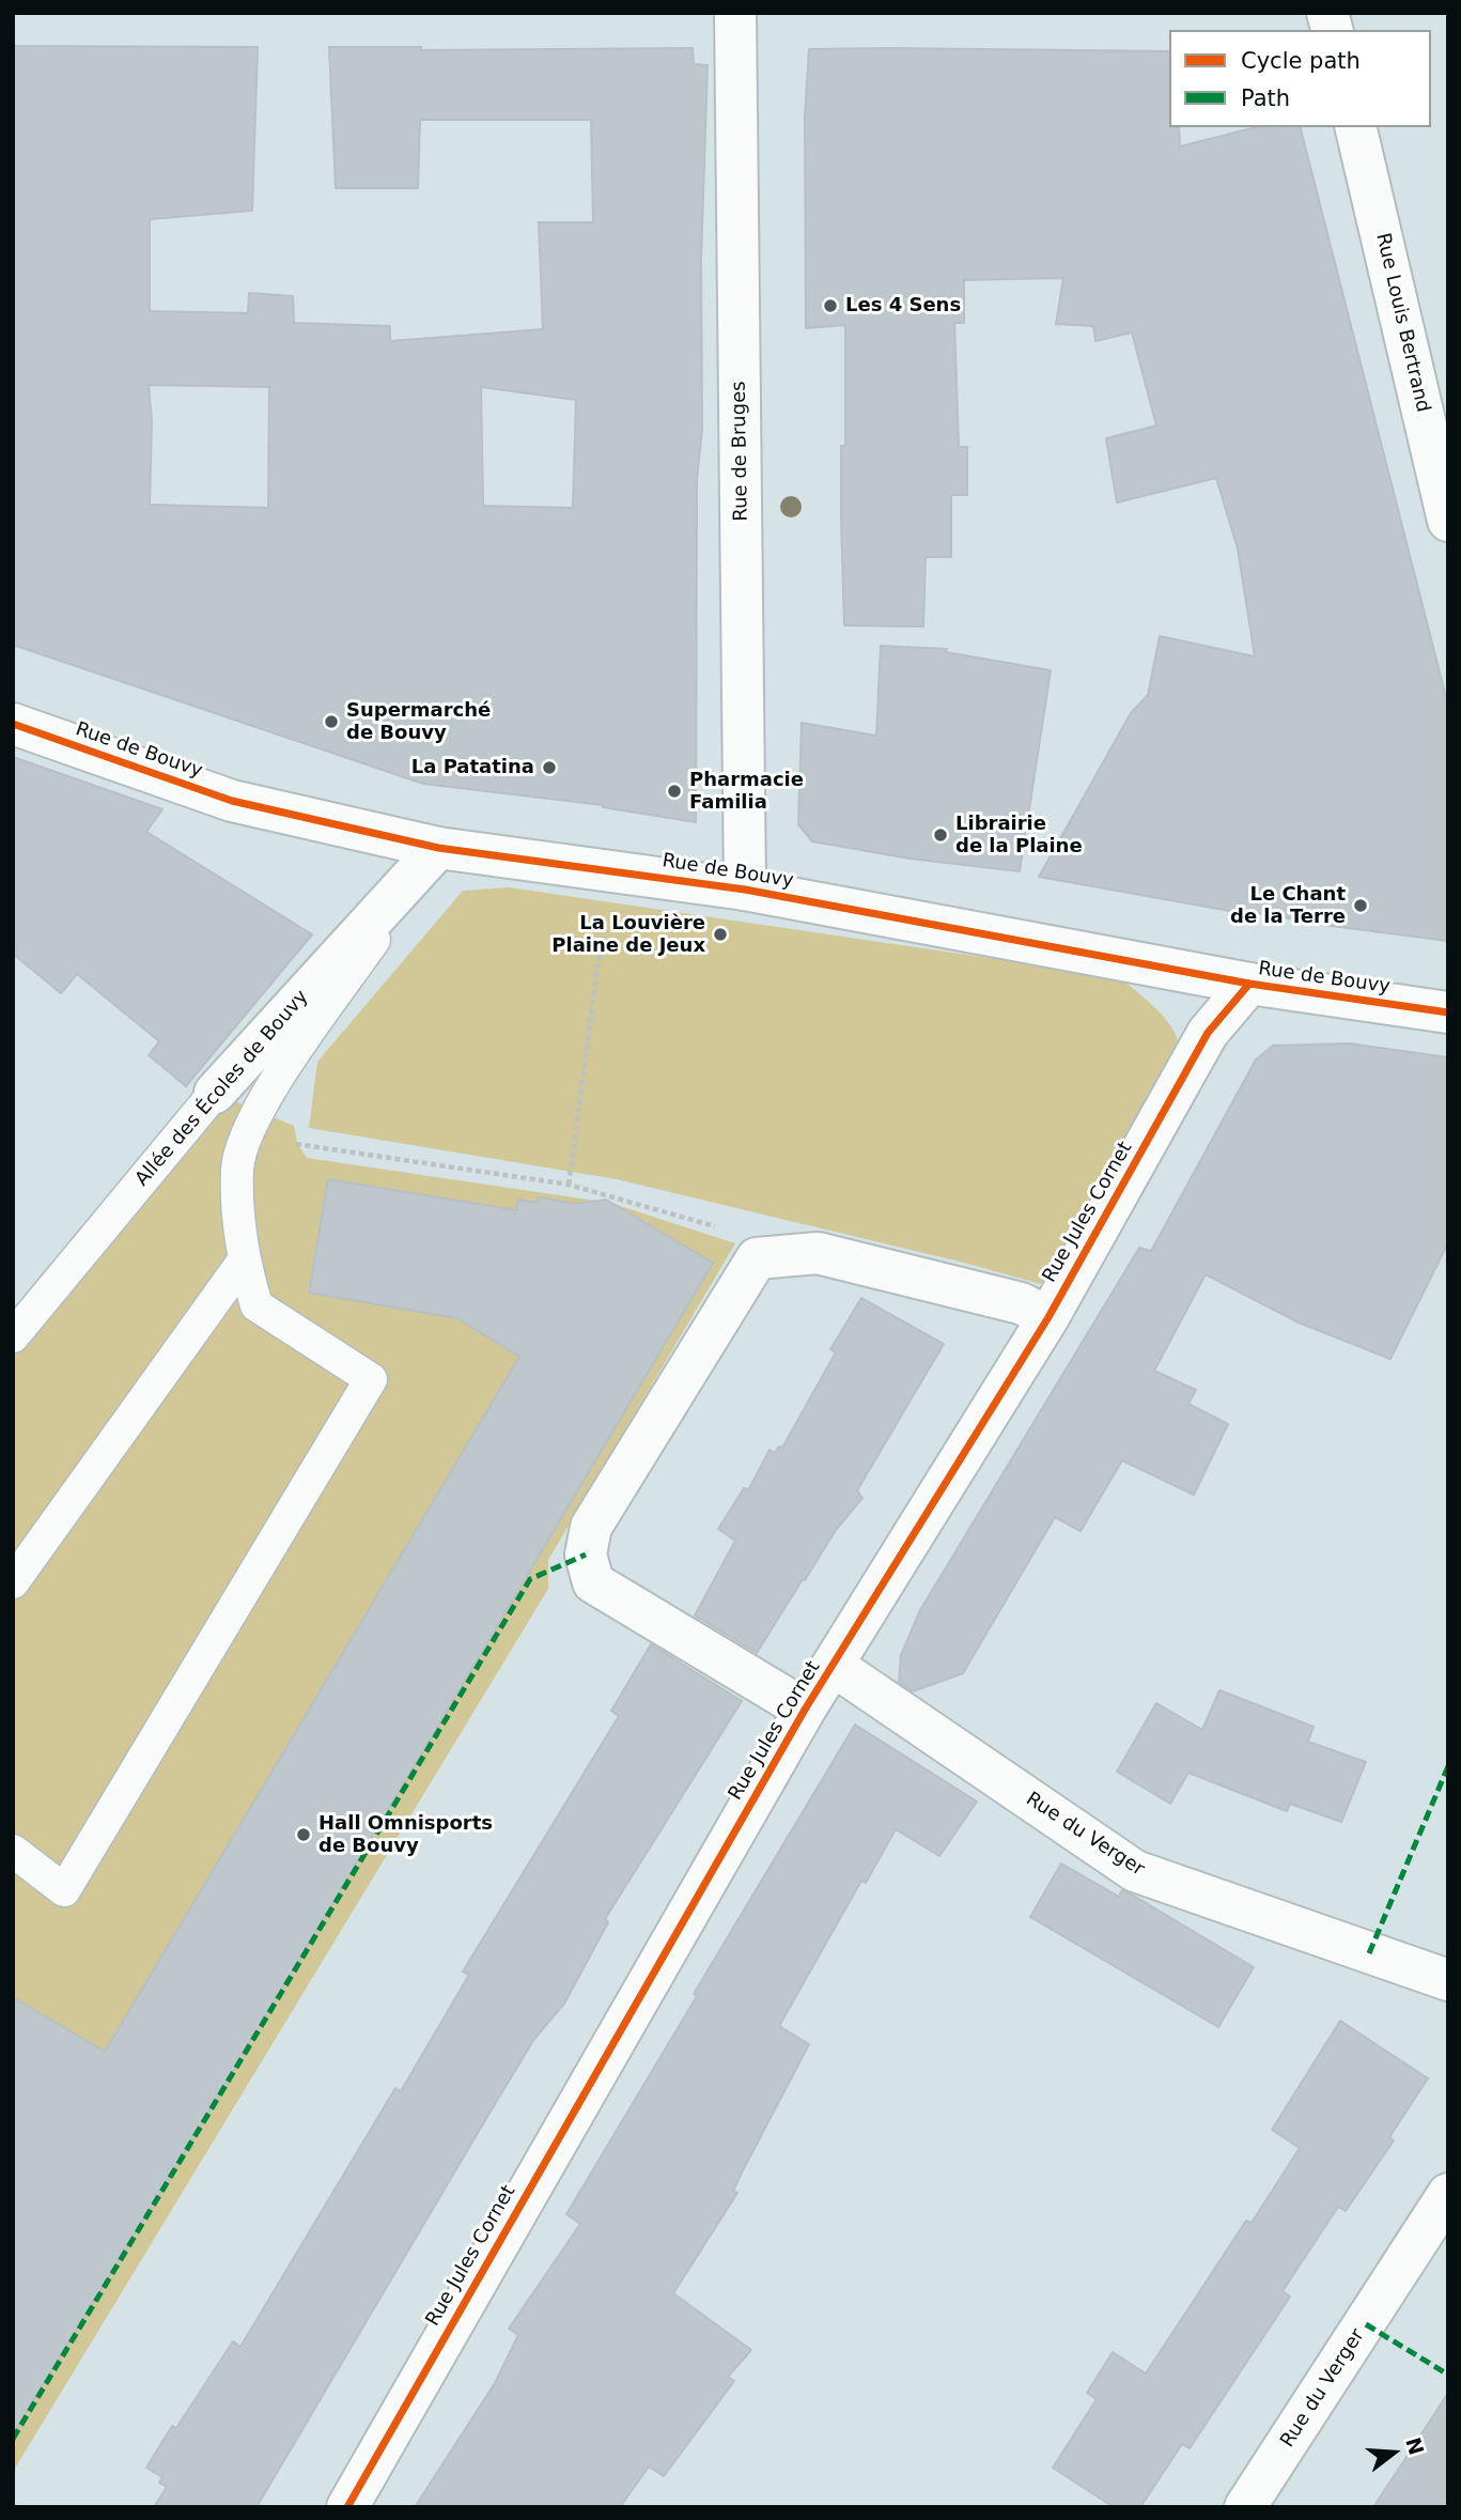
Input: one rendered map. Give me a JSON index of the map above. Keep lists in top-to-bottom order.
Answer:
{
  "streets": {
    "street": [
      "Rue Louis Bertrand",
      "Rue de Bruges",
      "Rue de Bouvy",
      "Allée des Écoles de Bouvy",
      "Rue Jules Cornet",
      "Rue du Verger"
    ]
  },
  "crossings": [
    ["Rue de Bruges", "Rue de Bouvy"],
    ["Rue de Bouvy", "Allée des Écoles de Bouvy"],
    ["Rue de Bouvy", "Rue Jules Cornet"],
    ["Rue Jules Cornet", "Rue du Verger"]
  ],
  "places": [
    "Les 4 Sens",
    "Supermarché de Bouvy",
    "La Patatina",
    "Pharmacie Familia",
    "Librairie de la Plaine",
    "Le Chant de la Terre",
    "La Louvière Plaine de Jeux",
    "Hall Omnisports de Bouvy"
  ],
  "legend": ["Cycle path", "Path"],
  "north": "right"
}
